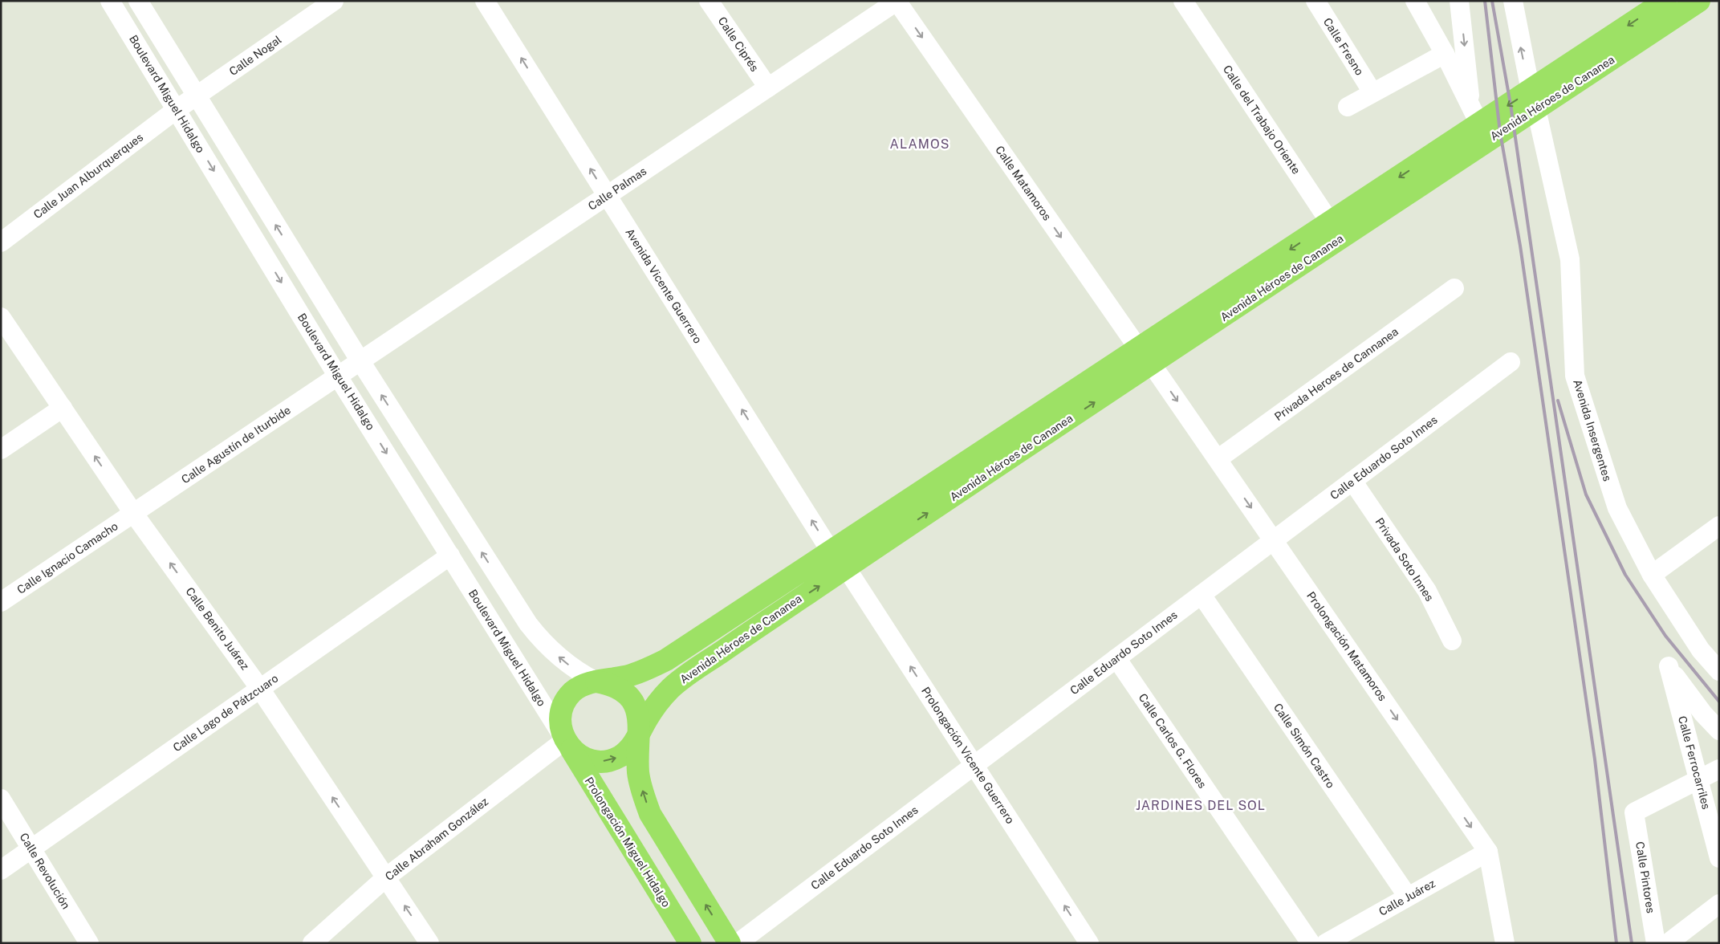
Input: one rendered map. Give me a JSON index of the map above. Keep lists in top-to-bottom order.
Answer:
{
  "streets": {
    "main road": ["Avenida Héroes de Cananea", "Prolongación Miguel Hidalgo"],
    "street": [
      "Calle Ciprés",
      "Calle Fresno",
      "Calle Nogal",
      "Boulevard Miguel Hidalgo",
      "Calle del Trabajo Oriente",
      "Calle Juan Alburquerques",
      "Calle Matamoros",
      "Calle Palmas",
      "Avenida Vicente Guerrero",
      "Privada Heroes de Cannanea",
      "Avenida Insergentes",
      "Calle Agustín de Iturbide",
      "Calle Eduardo Soto Innes",
      "Calle Ignacio Camacho",
      "Privada Soto Innes",
      "Calle Benito Juárez",
      "Prolongación Matamoros",
      "Calle Lago de Pátzcuaro",
      "Calle Carlos G. Flores",
      "Calle Simón Castro",
      "Prolongación Vicente Guerrero",
      "Calle Ferrocarriles",
      "Calle Abraham González",
      "Calle Revolución",
      "Calle Pintores",
      "Calle Juárez"
    ]
  },
  "crossings": [
    ["Calle Ciprés", "Calle Palmas"],
    ["Calle Nogal", "Boulevard Miguel Hidalgo"],
    ["Calle Nogal", "Calle Juan Alburquerques"],
    ["Boulevard Miguel Hidalgo", "Avenida Héroes de Cananea"],
    ["Boulevard Miguel Hidalgo", "Calle Juan Alburquerques"],
    ["Boulevard Miguel Hidalgo", "Calle Palmas"],
    ["Boulevard Miguel Hidalgo", "Calle Agustín de Iturbide"],
    ["Boulevard Miguel Hidalgo", "Calle Lago de Pátzcuaro"],
    ["Boulevard Miguel Hidalgo", "Calle Abraham González"],
    ["Boulevard Miguel Hidalgo", "Prolongación Miguel Hidalgo"],
    ["Avenida Héroes de Cananea", "Calle del Trabajo Oriente"],
    ["Avenida Héroes de Cananea", "Calle Matamoros"],
    ["Avenida Héroes de Cananea", "Avenida Vicente Guerrero"],
    ["Avenida Héroes de Cananea", "Avenida Insergentes"],
    ["Avenida Héroes de Cananea", "Prolongación Matamoros"],
    ["Avenida Héroes de Cananea", "Prolongación Vicente Guerrero"],
    ["Avenida Héroes de Cananea", "Calle Abraham González"],
    ["Avenida Héroes de Cananea", "Prolongación Miguel Hidalgo"],
    ["Calle Matamoros", "Calle Palmas"],
    ["Calle Matamoros", "Prolongación Matamoros"],
    ["Calle Palmas", "Avenida Vicente Guerrero"],
    ["Calle Palmas", "Calle Agustín de Iturbide"],
    ["Avenida Vicente Guerrero", "Prolongación Vicente Guerrero"],
    ["Privada Heroes de Cannanea", "Prolongación Matamoros"],
    ["Calle Agustín de Iturbide", "Calle Ignacio Camacho"],
    ["Calle Agustín de Iturbide", "Calle Benito Juárez"],
    ["Calle Eduardo Soto Innes", "Privada Soto Innes"],
    ["Calle Eduardo Soto Innes", "Prolongación Matamoros"],
    ["Calle Eduardo Soto Innes", "Calle Carlos G. Flores"],
    ["Calle Eduardo Soto Innes", "Calle Simón Castro"],
    ["Calle Eduardo Soto Innes", "Prolongación Vicente Guerrero"],
    ["Calle Ignacio Camacho", "Calle Benito Juárez"],
    ["Calle Benito Juárez", "Calle Lago de Pátzcuaro"],
    ["Calle Benito Juárez", "Calle Abraham González"],
    ["Prolongación Matamoros", "Calle Juárez"],
    ["Calle Lago de Pátzcuaro", "Calle Revolución"],
    ["Calle Simón Castro", "Calle Juárez"],
    ["Calle Ferrocarriles", "Calle Pintores"],
    ["Calle Abraham González", "Prolongación Miguel Hidalgo"]
  ],
  "one_way": [
    "Calle Matamoros",
    "Avenida Vicente Guerrero",
    "Calle Benito Juárez",
    "Prolongación Matamoros",
    "Prolongación Vicente Guerrero"
  ],
  "districts": ["ALAMOS", "JARDINES DEL SOL"]
}
